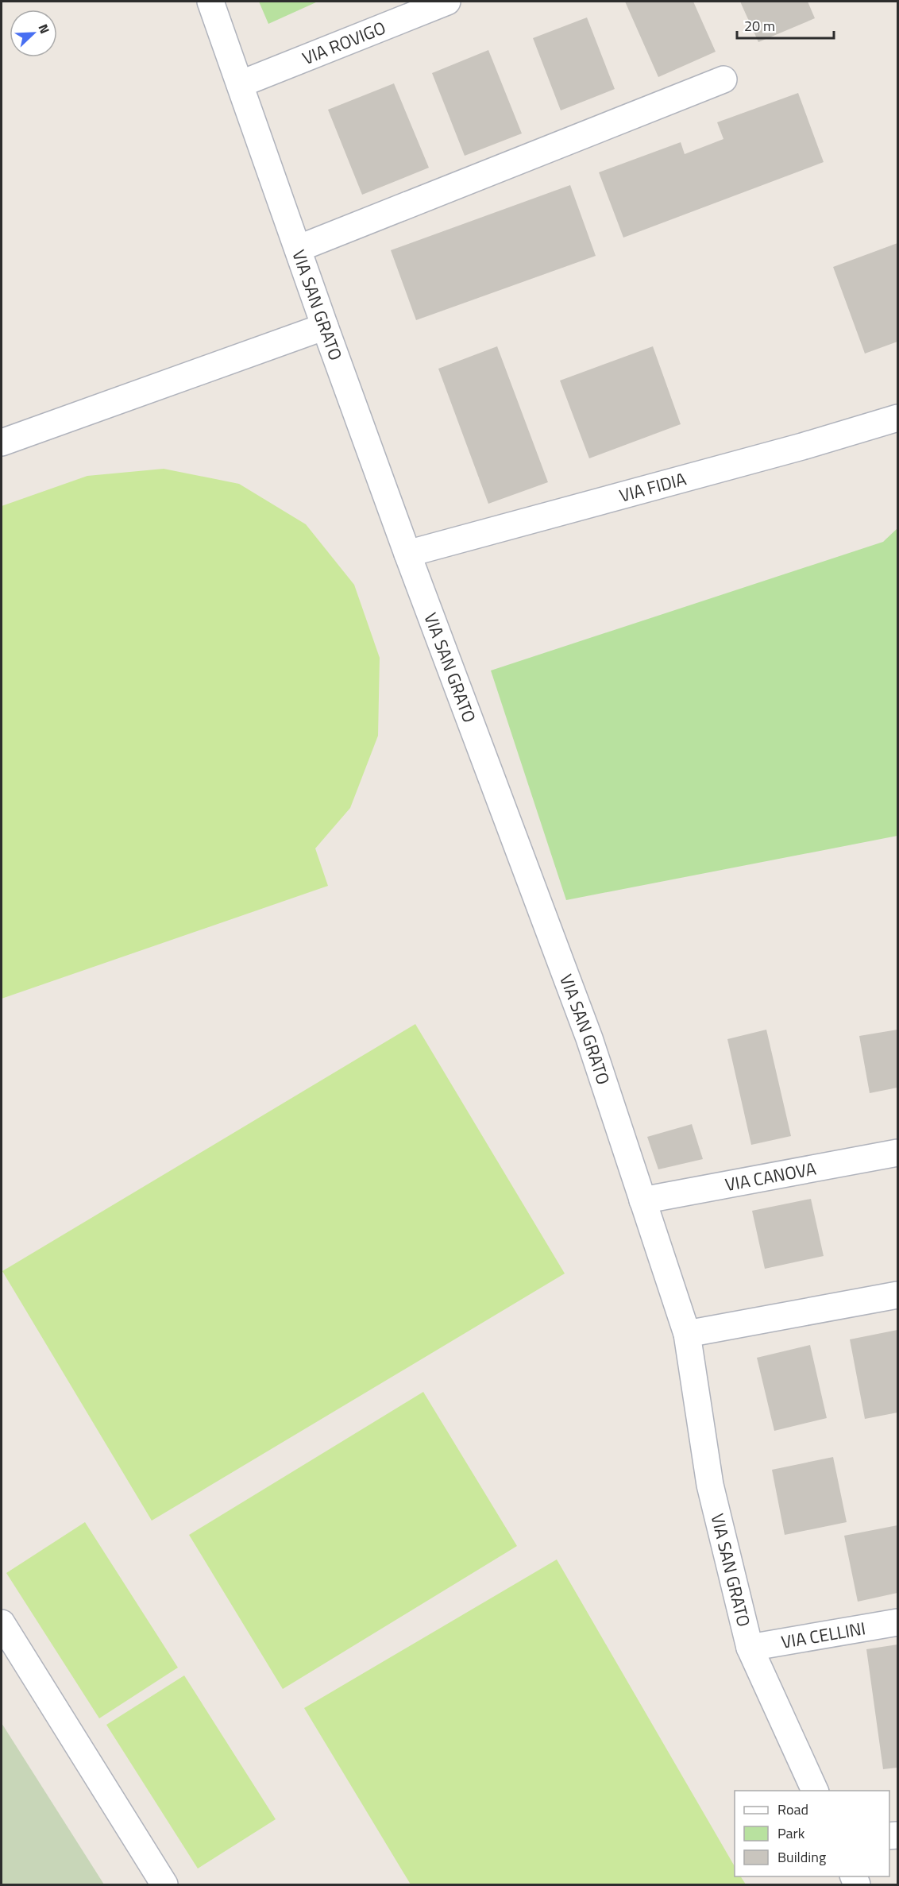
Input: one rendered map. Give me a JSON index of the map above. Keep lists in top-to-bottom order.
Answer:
{
  "streets": {
    "street": [
      "VIA ROVIGO",
      "VIA SAN GRATO",
      "VIA FIDIA",
      "VIA CANOVA",
      "VIA CELLINI"
    ]
  },
  "crossings": [
    ["VIA ROVIGO", "VIA SAN GRATO"],
    ["VIA SAN GRATO", "VIA FIDIA"],
    ["VIA SAN GRATO", "VIA CANOVA"],
    ["VIA SAN GRATO", "VIA CELLINI"]
  ],
  "legend": ["Road", "Park", "Building"],
  "scale_bar": "20 m",
  "north": "top right"
}
